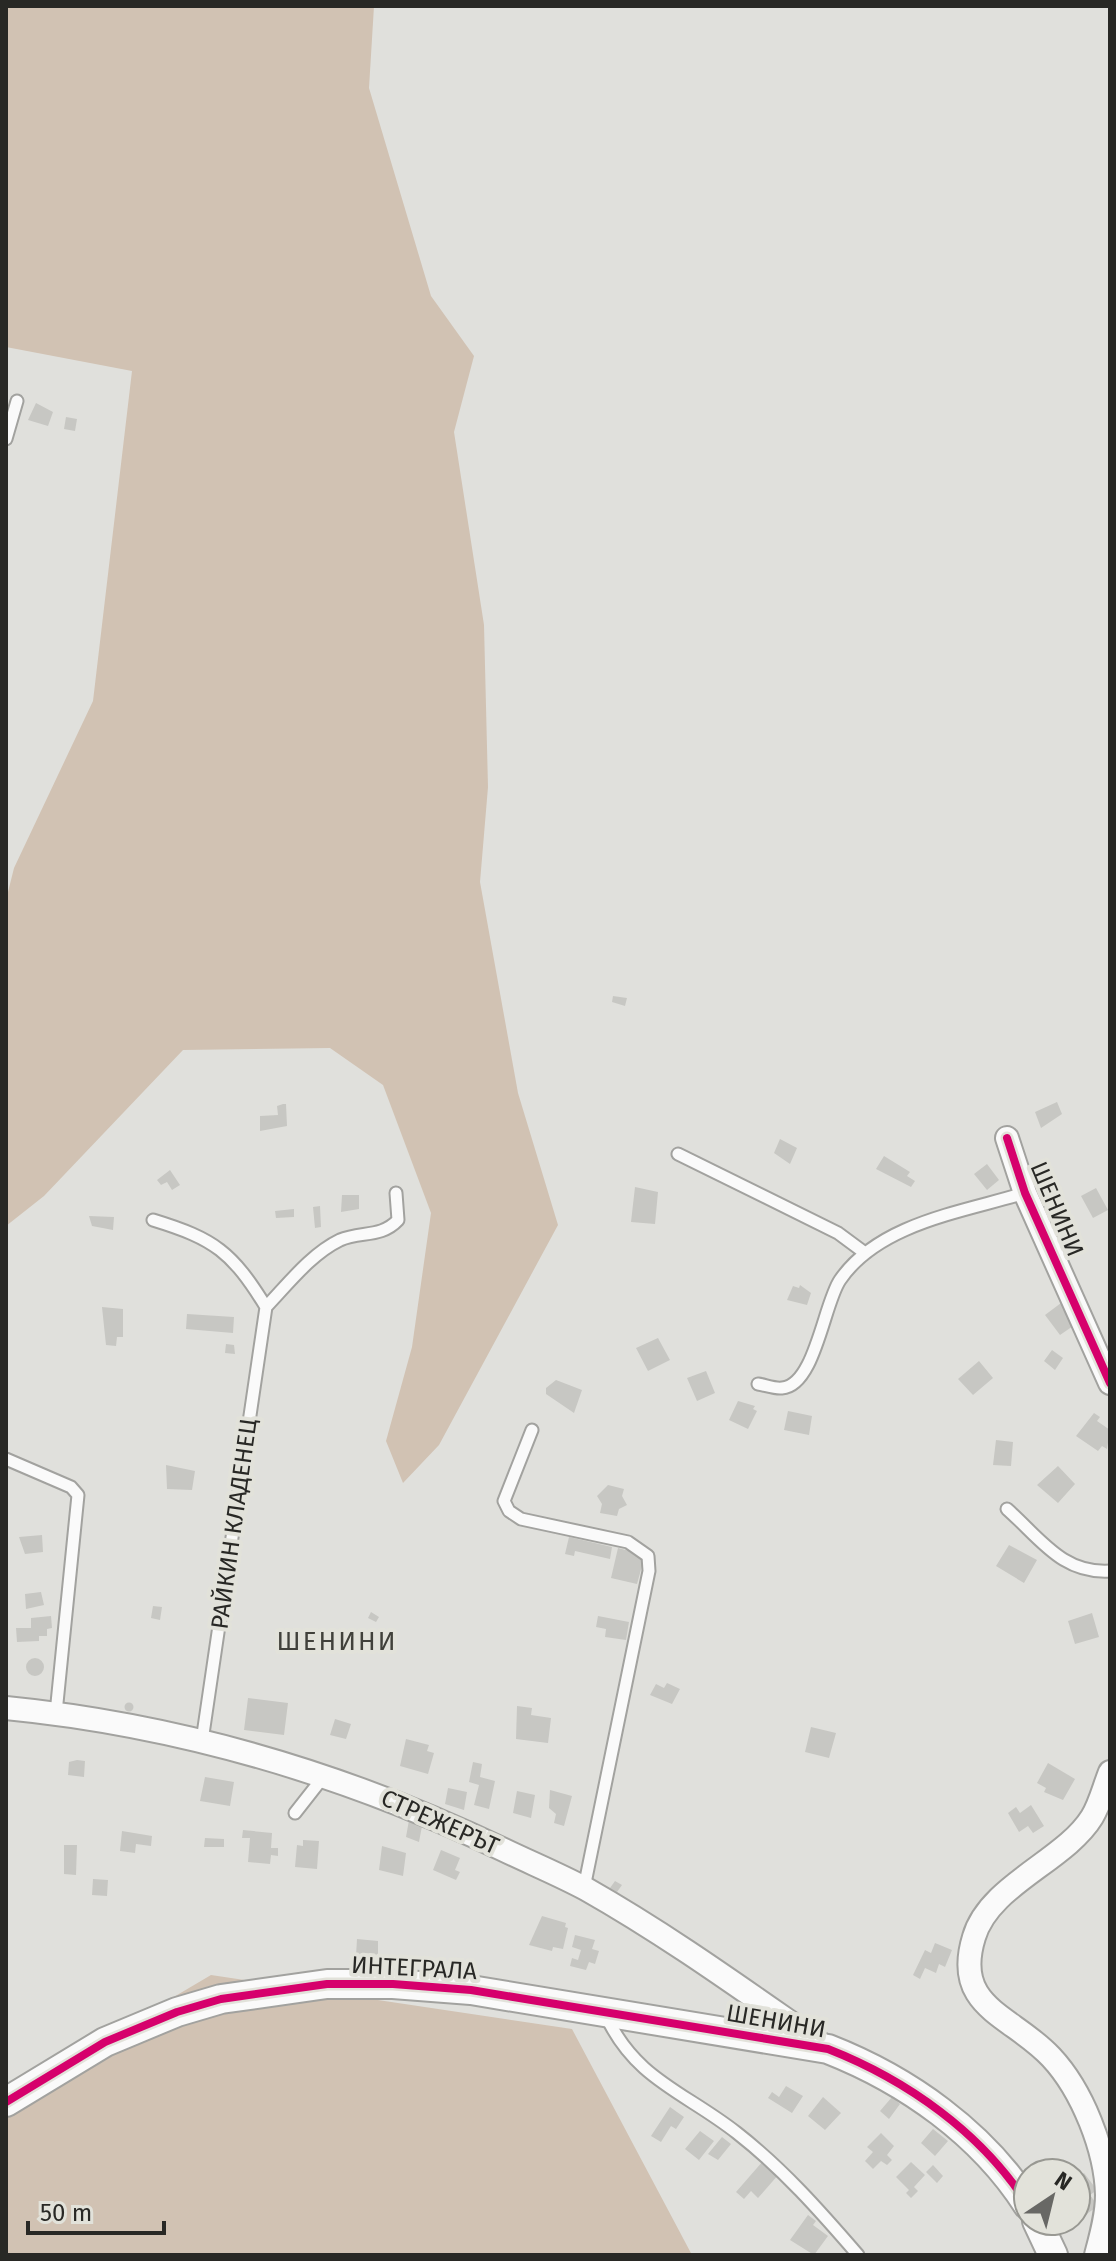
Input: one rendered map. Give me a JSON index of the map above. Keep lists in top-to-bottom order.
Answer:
{
  "streets": {
    "street": ["ШЕНИНИ", "СТРЕЖЕРЪТ", "ИНТЕГРАЛА"],
    "lane": ["РАЙКИН КЛАДЕНЕЦ"]
  },
  "crossings": [
    ["ШЕНИНИ", "СТРЕЖЕРЪТ"],
    ["ШЕНИНИ", "ИНТЕГРАЛА"],
    ["РАЙКИН КЛАДЕНЕЦ", "СТРЕЖЕРЪТ"]
  ],
  "districts": ["ШЕНИНИ"],
  "scale_bar": "50 m",
  "north": "top right"
}
